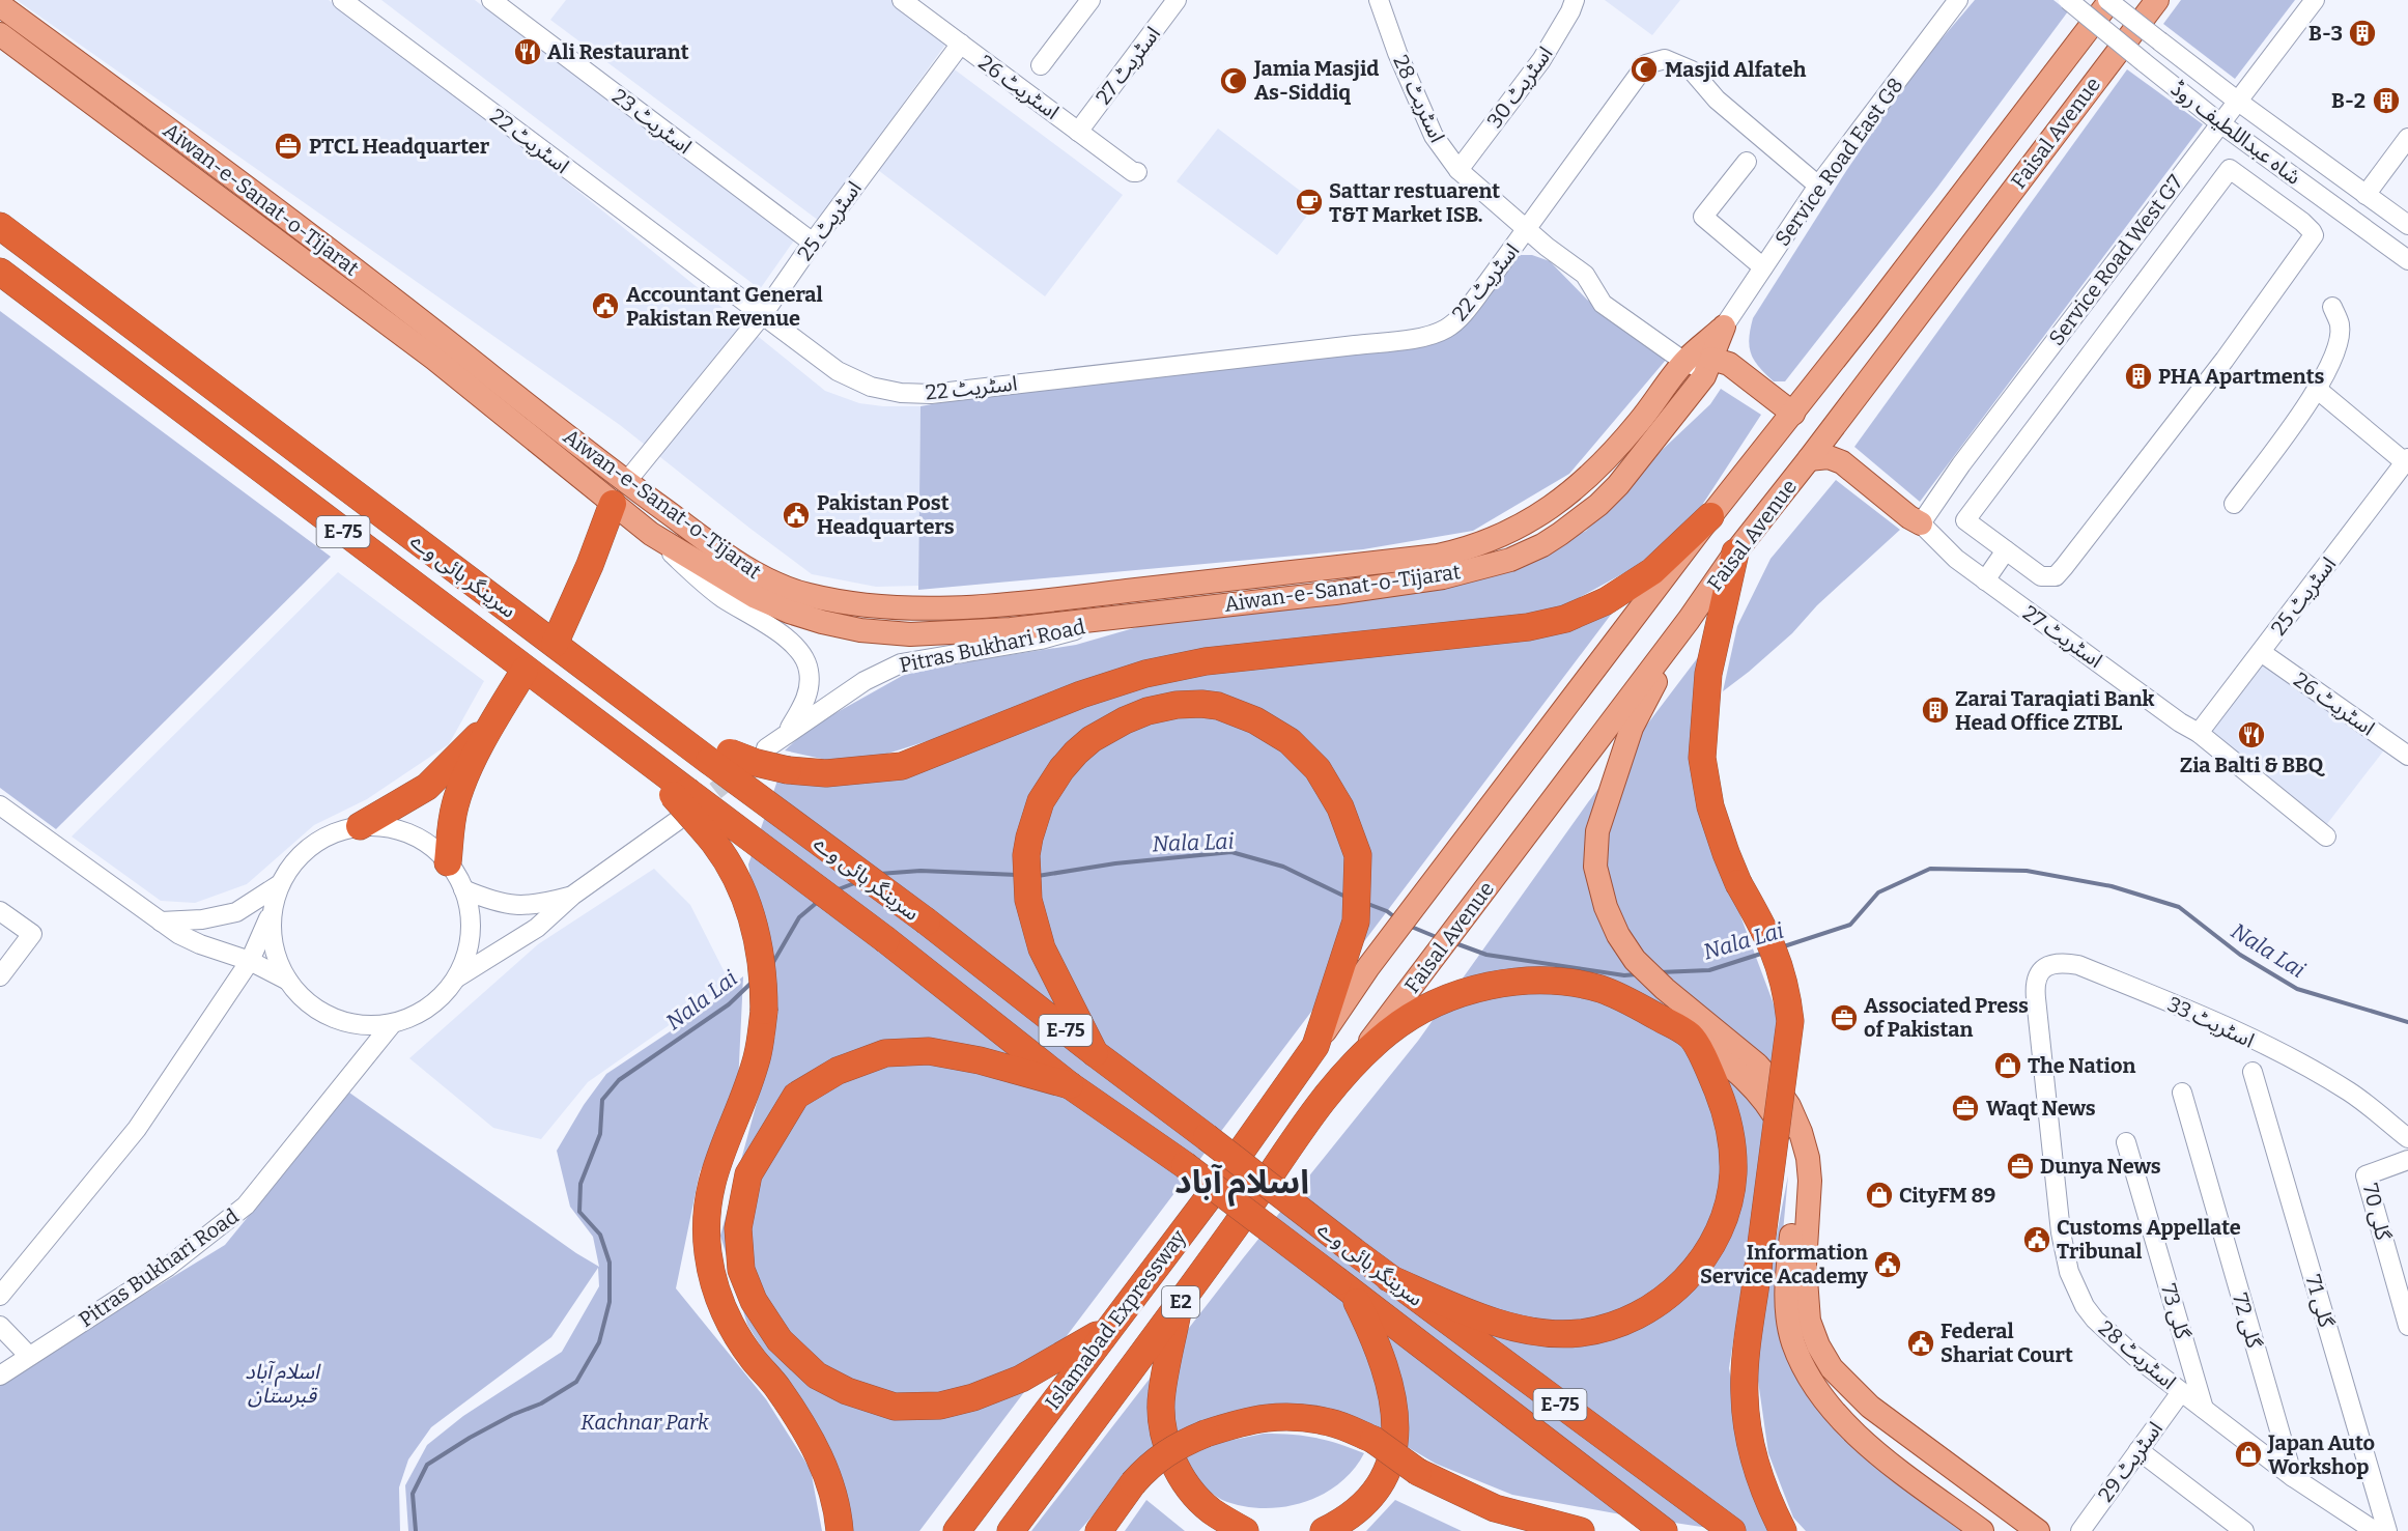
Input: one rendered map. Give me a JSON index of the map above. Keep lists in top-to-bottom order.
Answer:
{
  "streets": {
    "highway": [
      "E-75",
      "سرینگر ہائی وے",
      "E2",
      "Islamabad Expressway"
    ],
    "main road": ["Faisal Avenue", "Aiwan-e-Sanat-o-Tijarat"],
    "street": [
      "اسٹریٹ 27",
      "اسٹریٹ 26",
      "اسٹریٹ 30",
      "اسٹریٹ 28",
      "اسٹریٹ 23",
      "شاہ عبداللطیف روڈ",
      "اسٹریٹ 22",
      "Service Road East G8",
      "اسٹریٹ 25",
      "Service Road West G7",
      "Pitras Bukhari Road",
      "اسٹریٹ 33",
      "گلی 70",
      "گلی 71",
      "گلی 73",
      "گلی 72",
      "اسٹریٹ 29"
    ]
  },
  "crossings": [
    ["اسٹریٹ 27", "اسٹریٹ 26"],
    ["اسٹریٹ 27", "اسٹریٹ 25"],
    ["اسٹریٹ 27", "Service Road West G7"],
    ["اسٹریٹ 26", "اسٹریٹ 25"],
    ["اسٹریٹ 30", "اسٹریٹ 28"],
    ["اسٹریٹ 28", "اسٹریٹ 22"],
    ["اسٹریٹ 28", "Aiwan-e-Sanat-o-Tijarat"],
    ["اسٹریٹ 28", "اسٹریٹ 33"],
    ["اسٹریٹ 28", "گلی 73"],
    ["اسٹریٹ 28", "گلی 72"],
    ["اسٹریٹ 28", "اسٹریٹ 29"],
    ["اسٹریٹ 23", "اسٹریٹ 25"],
    ["Faisal Avenue", "شاہ عبداللطیف روڈ"],
    ["Faisal Avenue", "Islamabad Expressway"],
    ["شاہ عبداللطیف روڈ", "Service Road West G7"],
    ["اسٹریٹ 22", "Service Road East G8"],
    ["اسٹریٹ 22", "اسٹریٹ 25"],
    ["Service Road East G8", "Aiwan-e-Sanat-o-Tijarat"],
    ["Aiwan-e-Sanat-o-Tijarat", "اسٹریٹ 25"],
    ["Aiwan-e-Sanat-o-Tijarat", "Pitras Bukhari Road"],
    ["سرینگر ہائی وے", "Islamabad Expressway"]
  ],
  "districts": ["اسلام آباد"],
  "water": ["Nala Lai"],
  "parks": ["اسلام آباد قبرستان", "Kachnar Park"],
  "places": {
    "building": [
      "B-3",
      "B-2",
      "PHA Apartments",
      "Zarai Taraqiati Bank Head Office ZTBL"
    ],
    "restaurant": ["Ali Restaurant", "Zia Balti & BBQ"],
    "mosque": ["Masjid Alfateh", "Jamia Masjid As-Siddiq"],
    "office": [
      "PTCL Headquarter",
      "Associated Press of Pakistan",
      "Waqt News",
      "Dunya News"
    ],
    "cafe": ["Sattar restuarent T&T Market ISB."],
    "public building": [
      "Accountant General Pakistan Revenue",
      "Pakistan Post Headquarters",
      "Customs Appellate Tribunal",
      "Information Service Academy",
      "Federal Shariat Court"
    ],
    "shop": ["The Nation", "CityFM 89", "Japan Auto Workshop"]
  }
}
